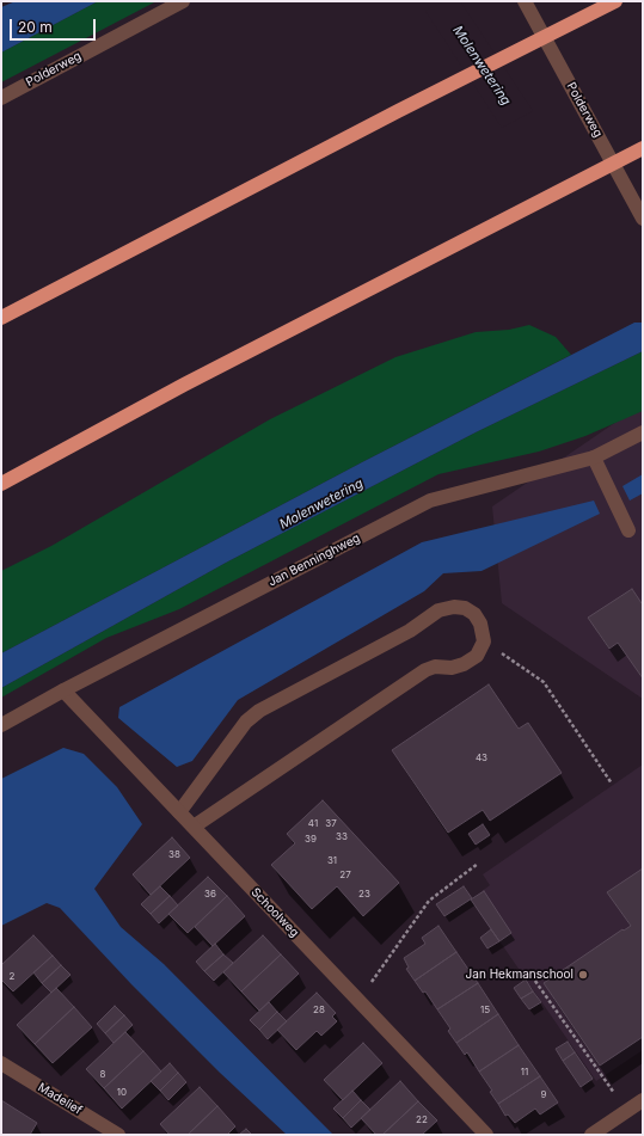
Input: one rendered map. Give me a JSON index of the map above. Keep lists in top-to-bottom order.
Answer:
{
  "streets": {
    "street": [
      "Polderweg",
      "Jan Benninghweg",
      "Schoolweg",
      "Madelief"
    ]
  },
  "crossings": [
    ["Jan Benninghweg", "Schoolweg"]
  ],
  "water": ["Molenwetering"],
  "places": ["Jan Hekmanschool"],
  "house_numbers": [
    "43",
    "41",
    "37",
    "33",
    "39",
    "38",
    "31",
    "27",
    "36",
    "23",
    "2",
    "28",
    "15",
    "11",
    "8",
    "10",
    "9",
    "22"
  ],
  "scale_bar": "20 m"
}
